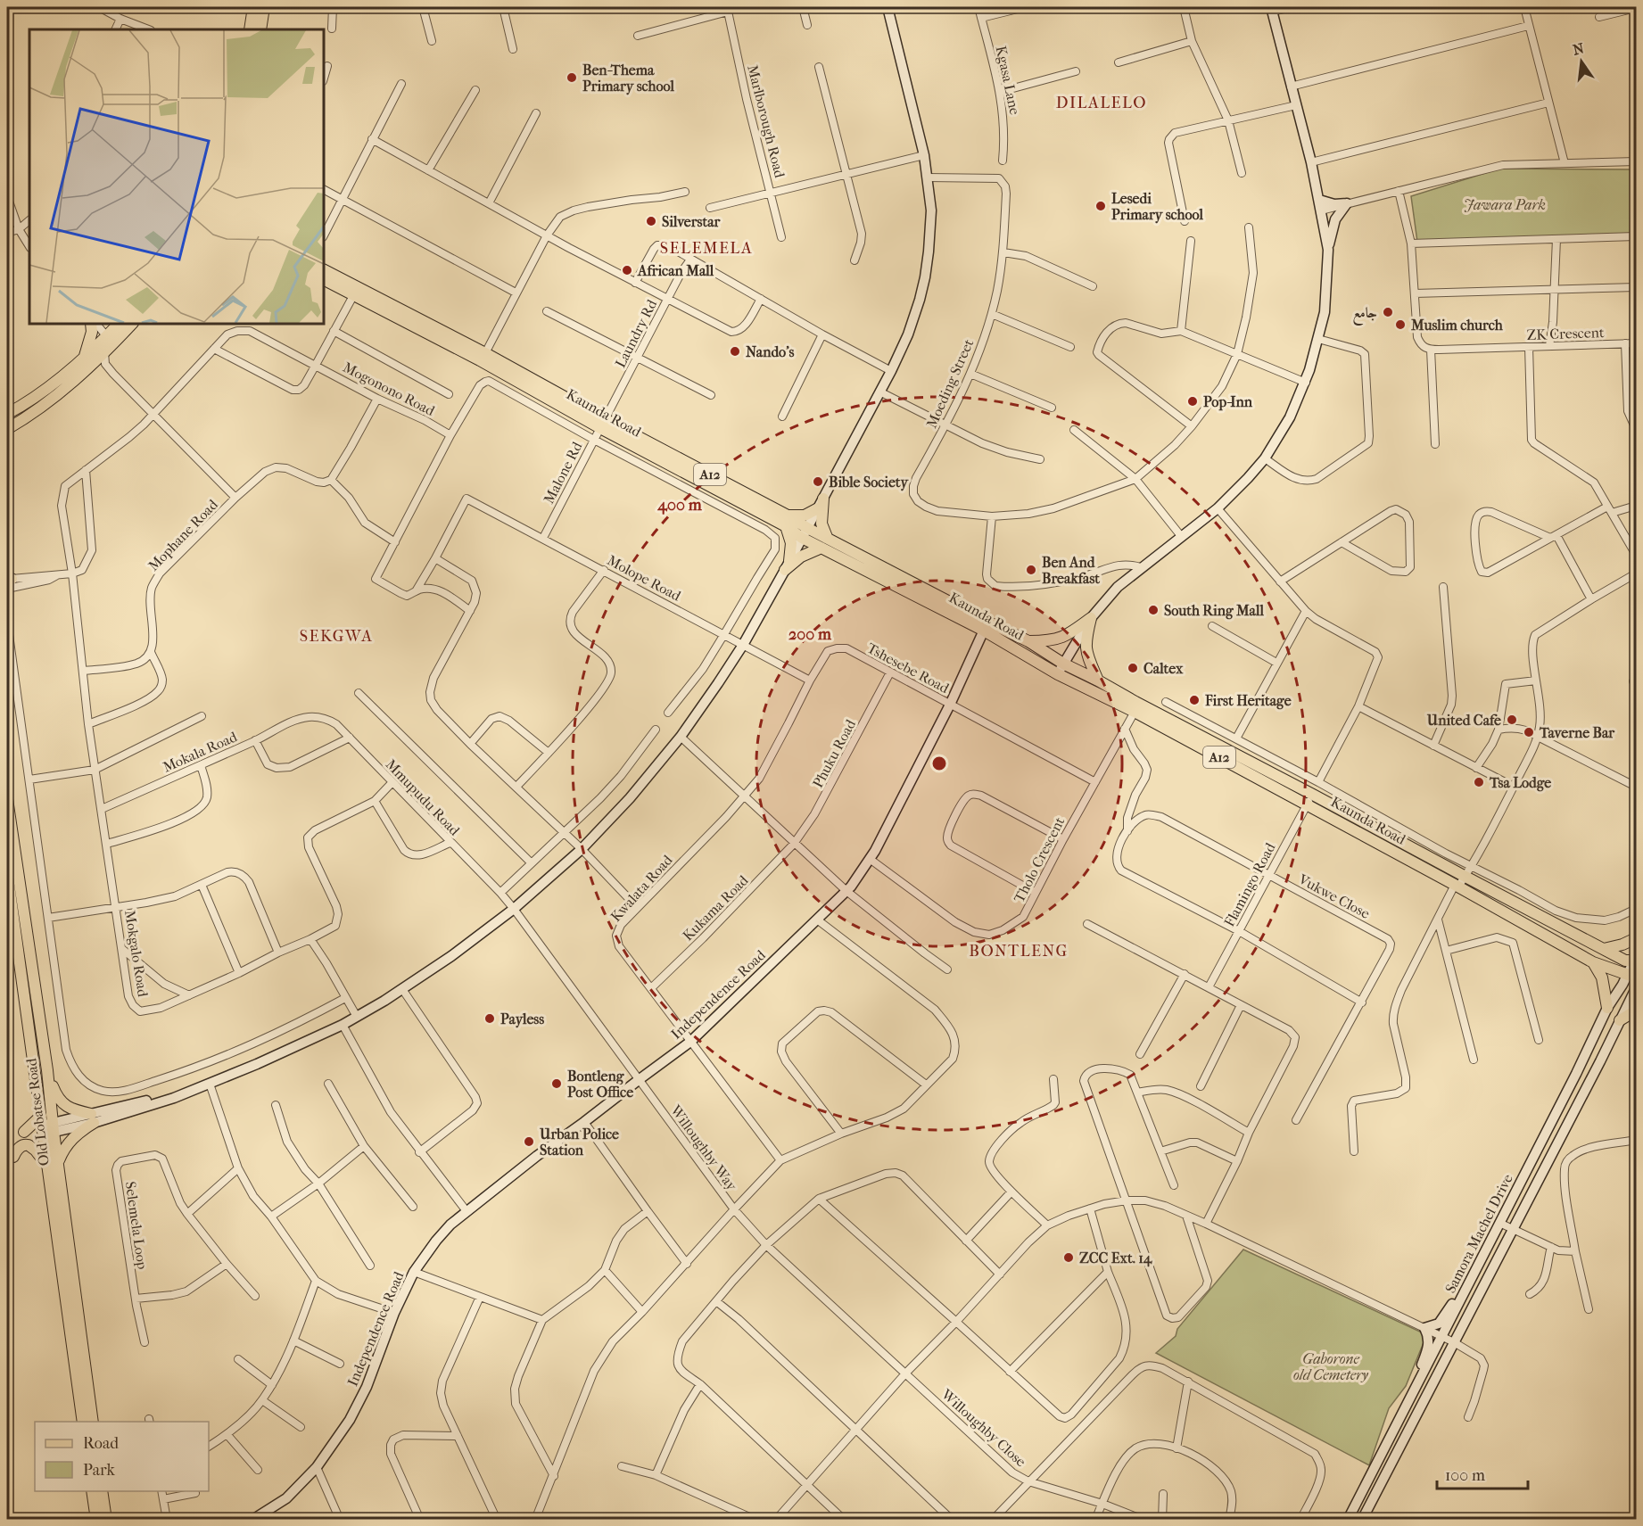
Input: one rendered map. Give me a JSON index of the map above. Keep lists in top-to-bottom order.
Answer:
{
  "streets": {
    "main road": ["Kaunda Road", "A12", "Old Lobatse Road"],
    "street": [
      "Kgasa Lane",
      "Marlborough Road",
      "Laundry Rd",
      "ZK Crescent",
      "Moeding Street",
      "Mogonono Road",
      "Malone Rd",
      "Mophane Road",
      "Molope Road",
      "Tshesebe Road",
      "Mokala Road",
      "Phuku Road",
      "Mmupudu Road",
      "Tholo Crescent",
      "Flamingo Road",
      "Kwalata Road",
      "Vukwe Close",
      "Kukama Road",
      "Mokgalo Road",
      "Independence Road",
      "Willoughby Way",
      "Selemela Loop",
      "Samora Machel Drive",
      "Willoughby Close"
    ]
  },
  "crossings": [
    ["Laundry Rd", "Kaunda Road"],
    ["Laundry Rd", "Malone Rd"],
    ["Mogonono Road", "Mokgalo Road"],
    ["Kaunda Road", "Malone Rd"],
    ["Kaunda Road", "A12"],
    ["Kaunda Road", "Tholo Crescent"],
    ["Kaunda Road", "Flamingo Road"],
    ["Kaunda Road", "Independence Road"],
    ["Kaunda Road", "Samora Machel Drive"],
    ["Malone Rd", "Molope Road"],
    ["A12", "Flamingo Road"],
    ["A12", "Samora Machel Drive"],
    ["Molope Road", "Tshesebe Road"],
    ["Tshesebe Road", "Phuku Road"],
    ["Tshesebe Road", "Tholo Crescent"],
    ["Tshesebe Road", "Kwalata Road"],
    ["Tshesebe Road", "Independence Road"],
    ["Mokala Road", "Mmupudu Road"],
    ["Mokala Road", "Mokgalo Road"],
    ["Phuku Road", "Kukama Road"],
    ["Mmupudu Road", "Willoughby Way"],
    ["Tholo Crescent", "Independence Road"],
    ["Flamingo Road", "Vukwe Close"],
    ["Kwalata Road", "Kukama Road"],
    ["Kwalata Road", "Independence Road"],
    ["Independence Road", "Willoughby Way"],
    ["Willoughby Way", "Willoughby Close"]
  ],
  "districts": [
    "DILALELO",
    "SELEMELA",
    "SEKGWA",
    "BONTLENG"
  ],
  "parks": ["Jawara Park", "Gaborone old Cemetery"],
  "places": [
    "Ben-Thema Primary school",
    "Lesedi Primary school",
    "Silverstar",
    "African Mall",
    "جامع",
    "Muslim church",
    "Nando's",
    "Pop-Inn",
    "Bible Society",
    "Ben And Breakfast",
    "South Ring Mall",
    "Caltex",
    "First Heritage",
    "United Cafe",
    "Taverne Bar",
    "Tsa Lodge",
    "Payless",
    "Bontleng Post Office",
    "Urban Police Station",
    "ZCC Ext. 14"
  ],
  "legend": ["Road", "Park"],
  "scale_bar": "100 m",
  "north": "top",
  "rings": ["400 m", "200 m"]
}
